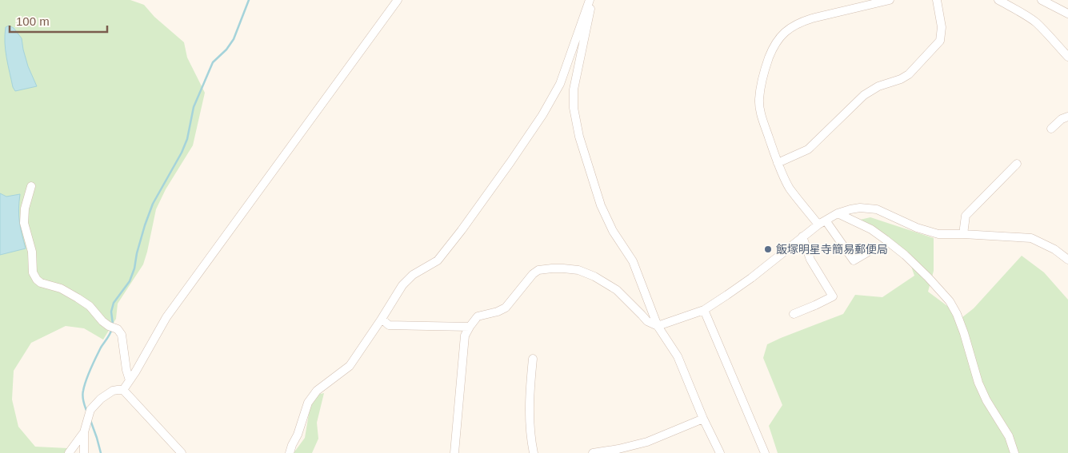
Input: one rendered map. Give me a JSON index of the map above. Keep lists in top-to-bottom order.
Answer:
{
  "places": ["飯塚明星寺簡易郵便局"],
  "scale_bar": "100 m"
}
